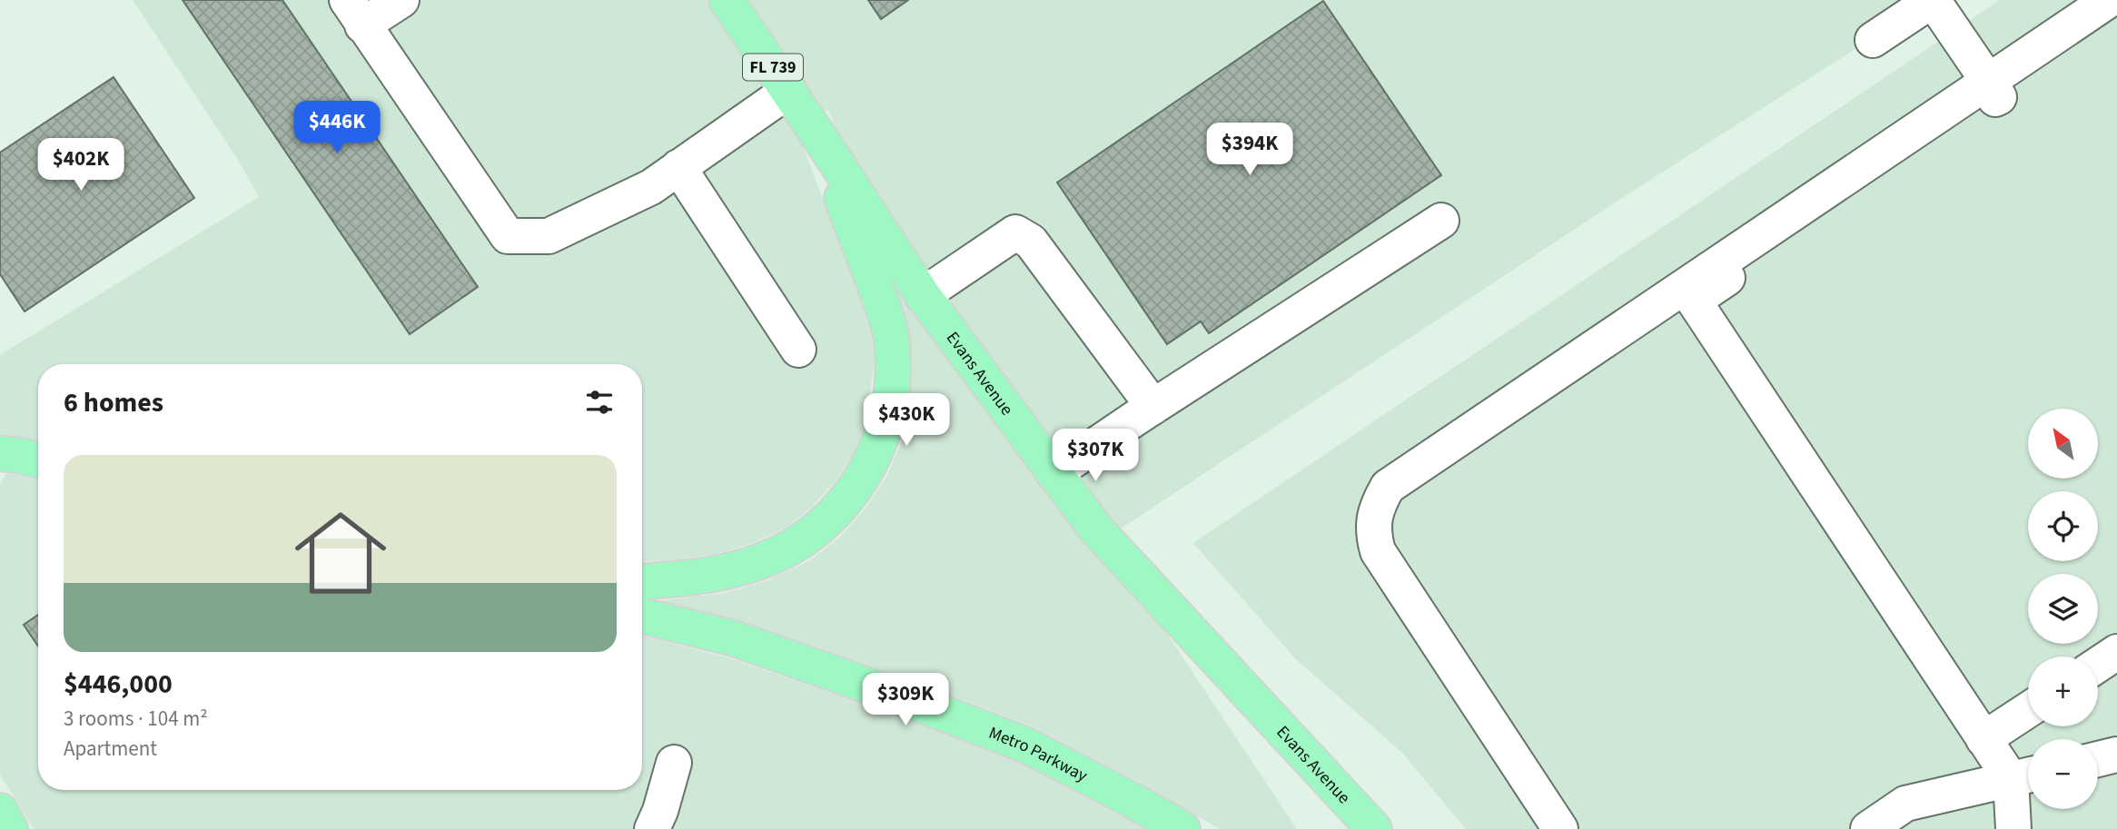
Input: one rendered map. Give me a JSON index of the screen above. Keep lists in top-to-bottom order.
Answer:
{
  "streets": {
    "main road": ["FL 739", "Evans Avenue", "Metro Parkway"]
  },
  "north": "top left",
  "page": {
    "price": [
      "$446K",
      "$394K",
      "$402K",
      "$430K",
      "$307K",
      "$309K"
    ],
    "heading": "6 homes",
    "map_buttons": ["+", "−"],
    "list": [
      {
        "name": "$446,000",
        "note": "3 rooms · 104 m² · Apartment"
      }
    ]
  }
}
